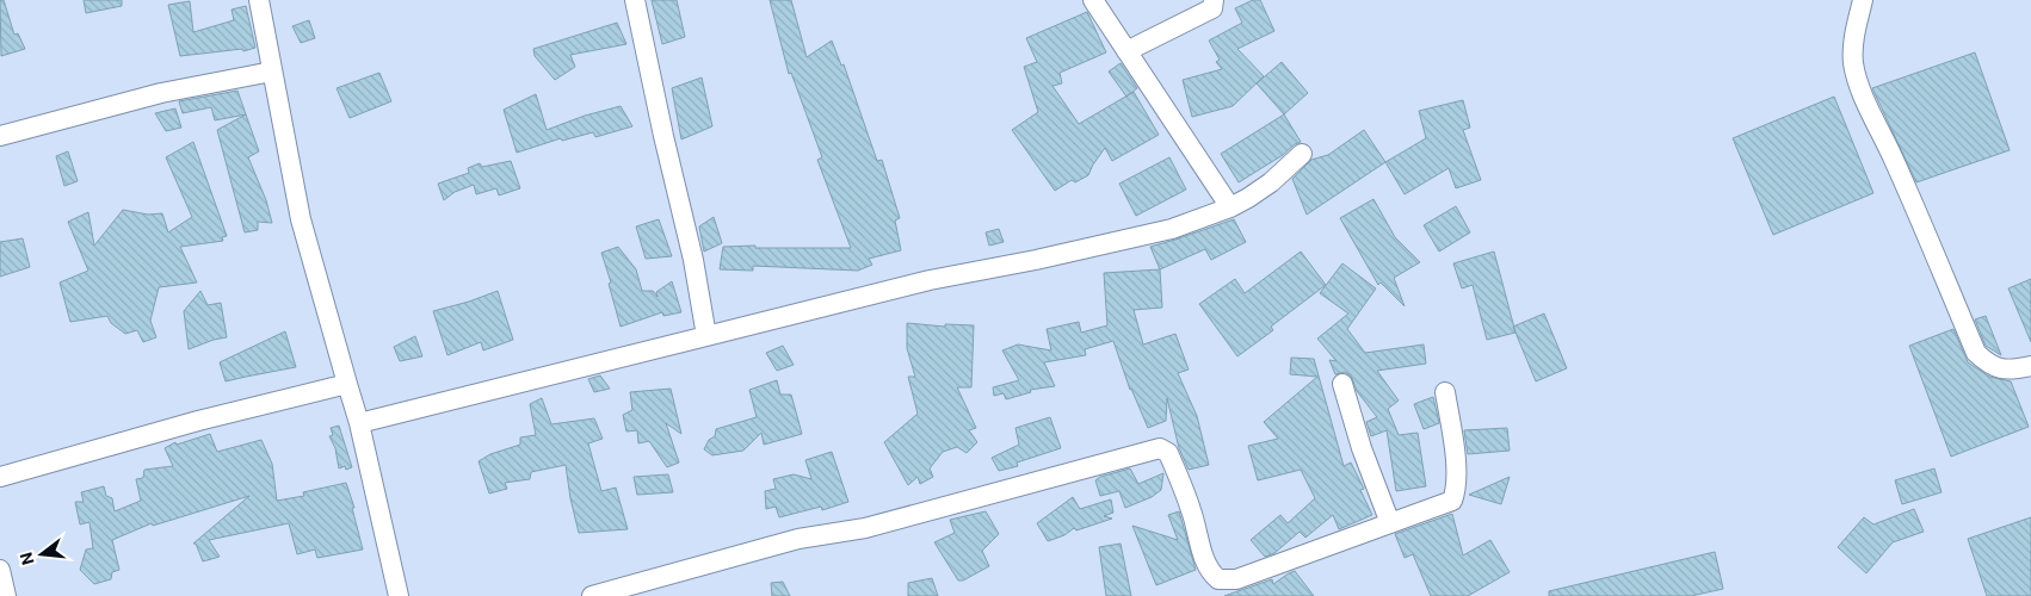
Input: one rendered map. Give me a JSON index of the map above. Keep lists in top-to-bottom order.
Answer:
{
  "north": "left"
}
